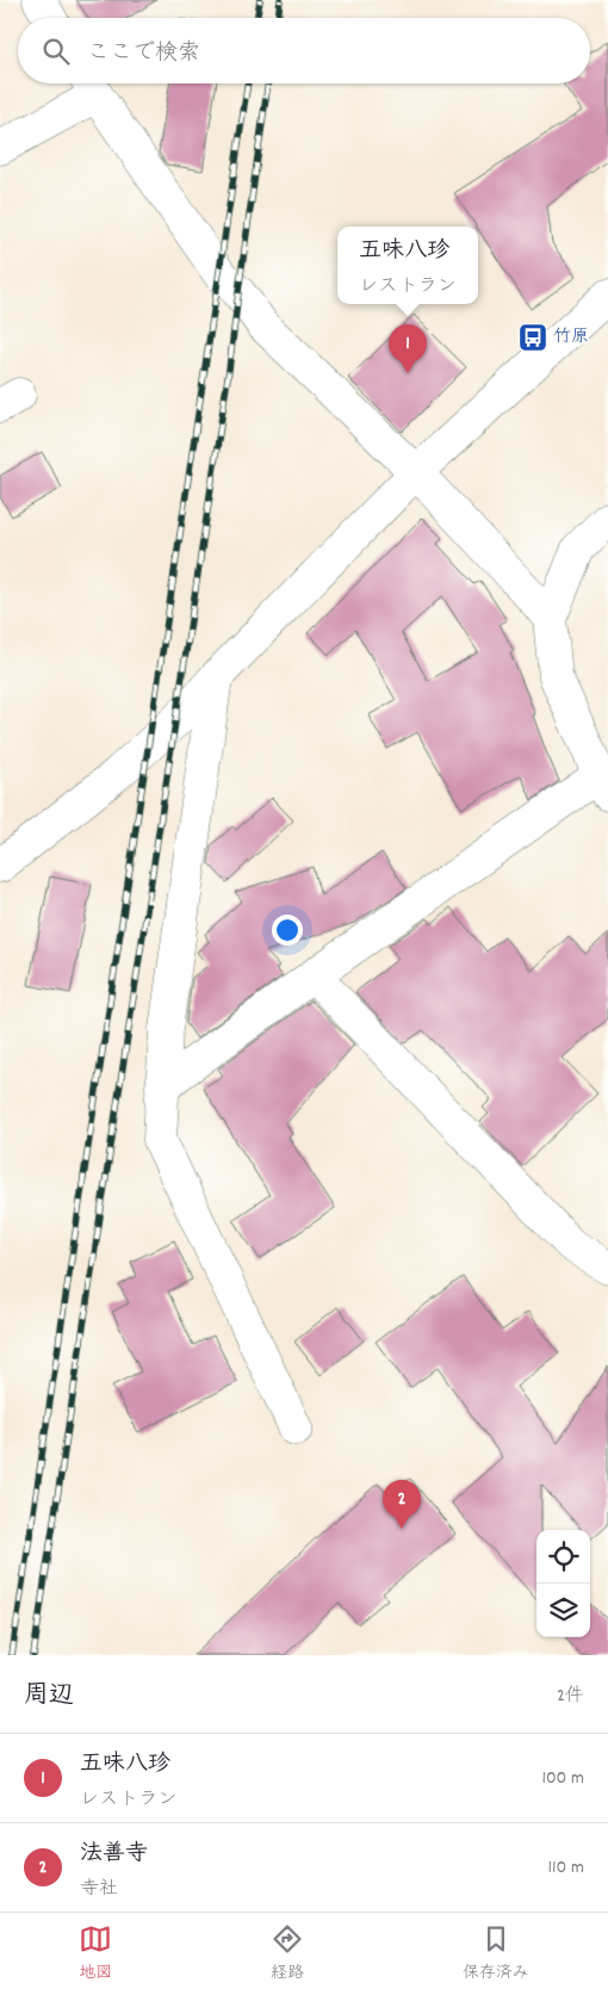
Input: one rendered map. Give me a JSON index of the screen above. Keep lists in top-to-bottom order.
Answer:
{
  "places": {
    "bus stop": ["竹原"]
  },
  "page": {
    "search": "ここで検索",
    "popup": ["五味八珍", "レストラン"],
    "pins": ["1", "2"],
    "heading": ["周辺", "2件"],
    "list": [
      {
        "mark": "1",
        "name": "五味八珍",
        "note": "レストラン",
        "value": "100 m"
      },
      {
        "mark": "2",
        "name": "法善寺",
        "note": "寺社",
        "value": "110 m"
      }
    ],
    "nav": ["地図", "経路", "保存済み"]
  }
}
